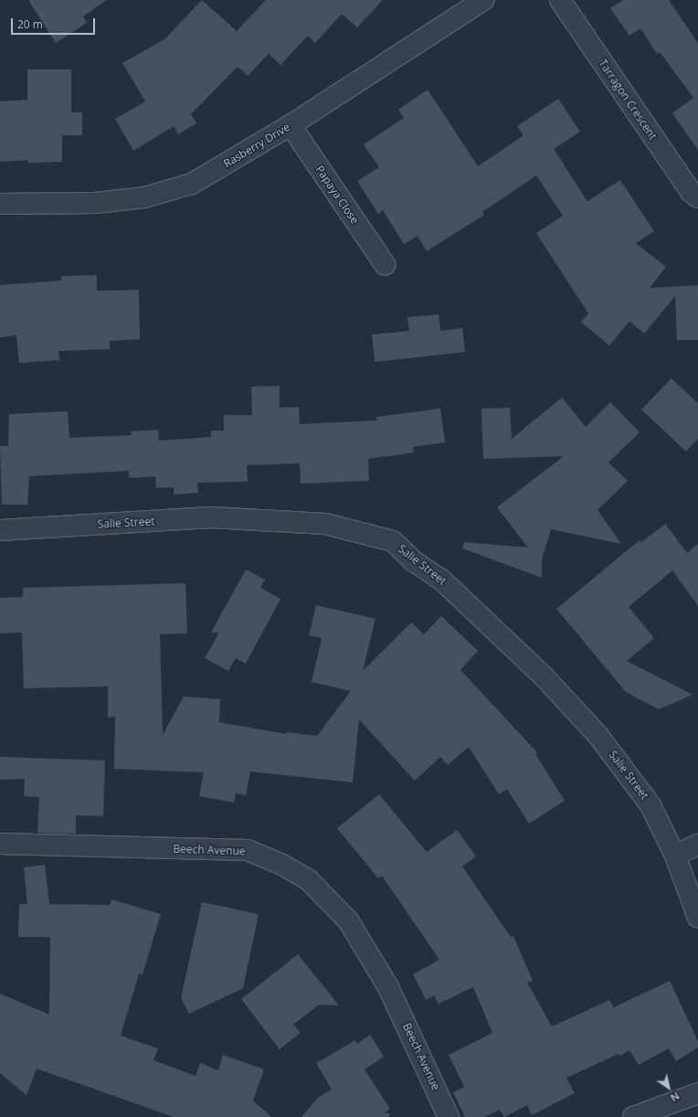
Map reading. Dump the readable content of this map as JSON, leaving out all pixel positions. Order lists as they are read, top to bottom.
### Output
{
  "streets": {
    "street": [
      "Tarragon Crescent",
      "Rasberry Drive",
      "Papaya Close",
      "Salie Street",
      "Beech Avenue"
    ]
  },
  "crossings": [
    ["Rasberry Drive", "Papaya Close"]
  ],
  "scale_bar": "20 m",
  "north": "bottom right"
}
